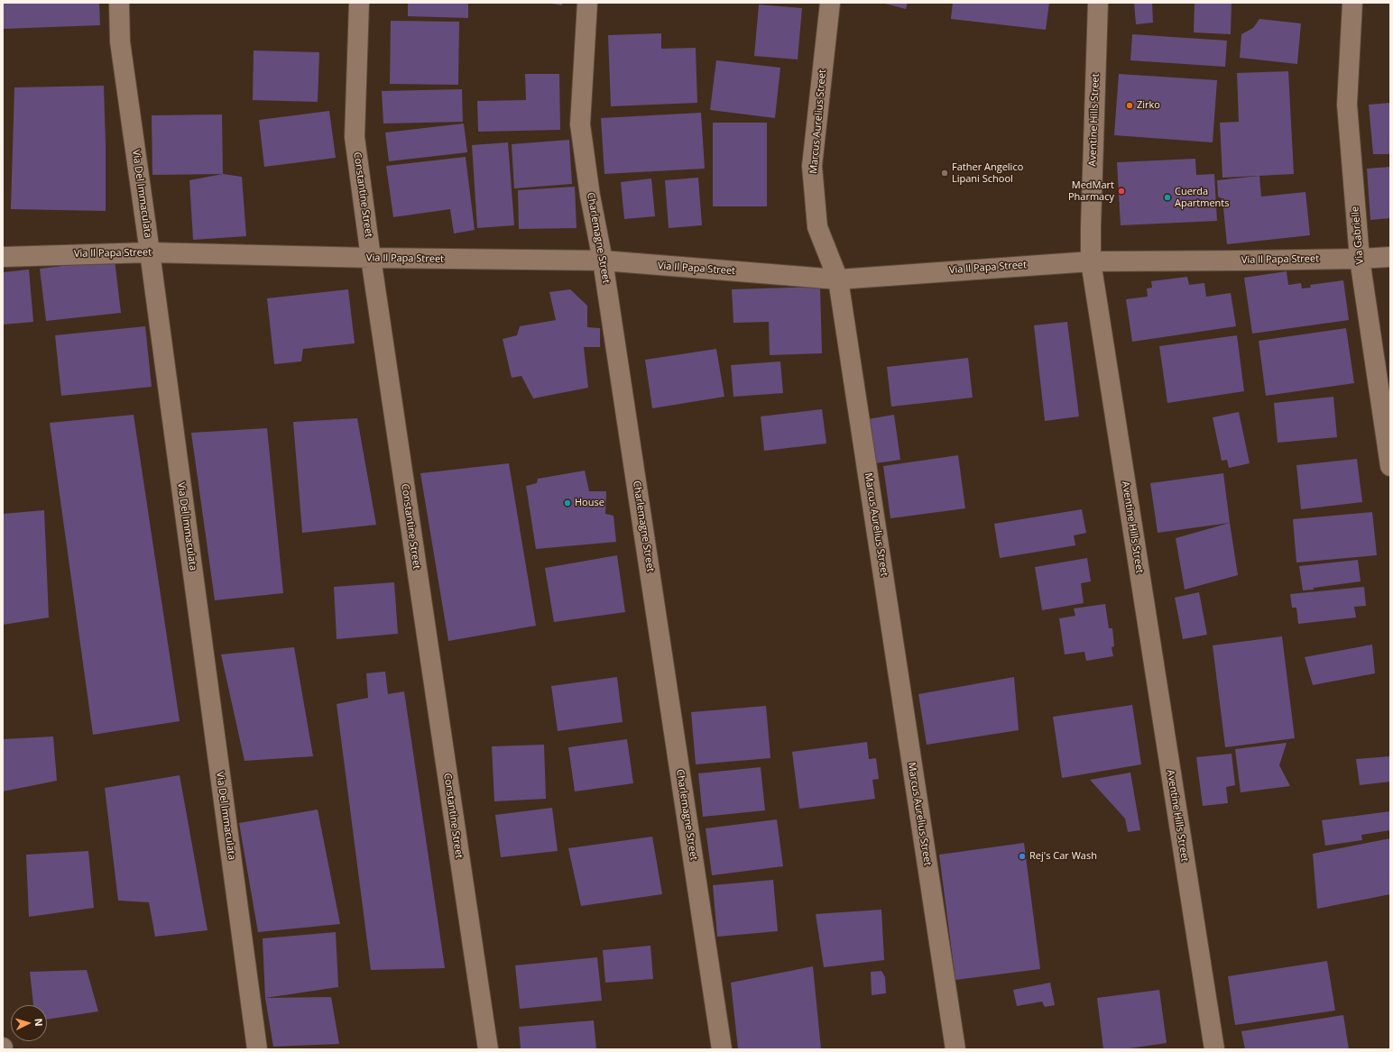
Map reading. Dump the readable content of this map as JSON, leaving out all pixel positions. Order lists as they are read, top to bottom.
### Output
{
  "streets": {
    "street": [
      "Aventine Hills Street",
      "Marcus Aurelius Street",
      "Via Del Immaculata",
      "Constantine Street",
      "Via Gabrielle",
      "Charlemagne Street",
      "Via Il Papa Street"
    ]
  },
  "crossings": [
    ["Aventine Hills Street", "Via Il Papa Street"],
    ["Marcus Aurelius Street", "Via Il Papa Street"],
    ["Via Del Immaculata", "Via Il Papa Street"],
    ["Constantine Street", "Via Il Papa Street"],
    ["Via Gabrielle", "Via Il Papa Street"],
    ["Charlemagne Street", "Via Il Papa Street"]
  ],
  "places": [
    "Zirko",
    "Father Angelico Lipani School",
    "MedMart Pharmacy",
    "Cuerda Apartments",
    "House",
    "Rej's Car Wash"
  ],
  "north": "right"
}
